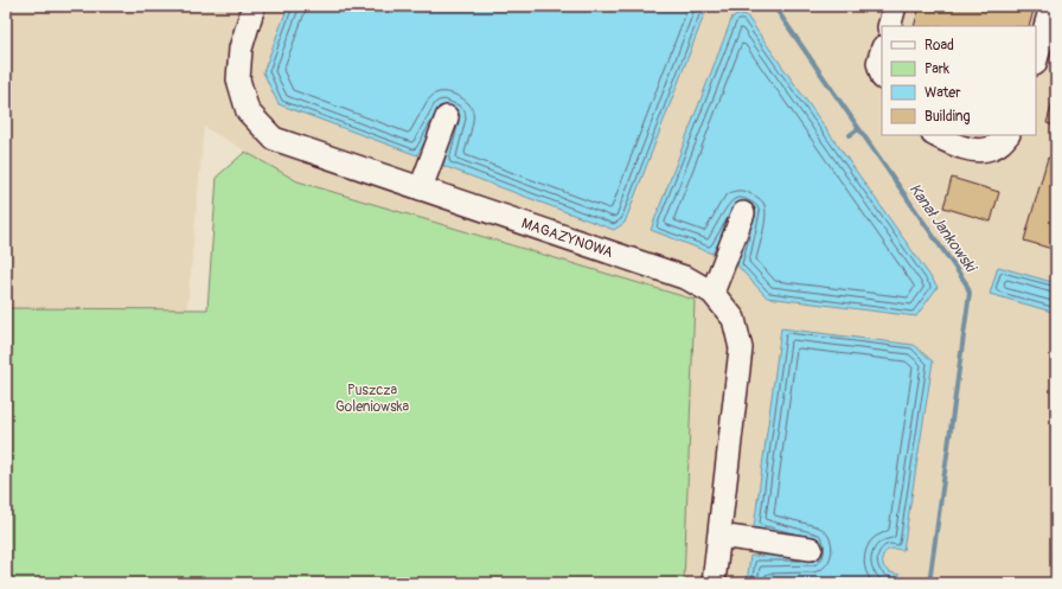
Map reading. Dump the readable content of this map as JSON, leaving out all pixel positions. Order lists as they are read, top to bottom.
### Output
{
  "streets": {
    "street": ["MAGAZYNOWA"]
  },
  "water": ["Kanał Jankowski"],
  "parks": ["Puszcza Goleniowska"],
  "legend": [
    "Road",
    "Park",
    "Water",
    "Building"
  ]
}
